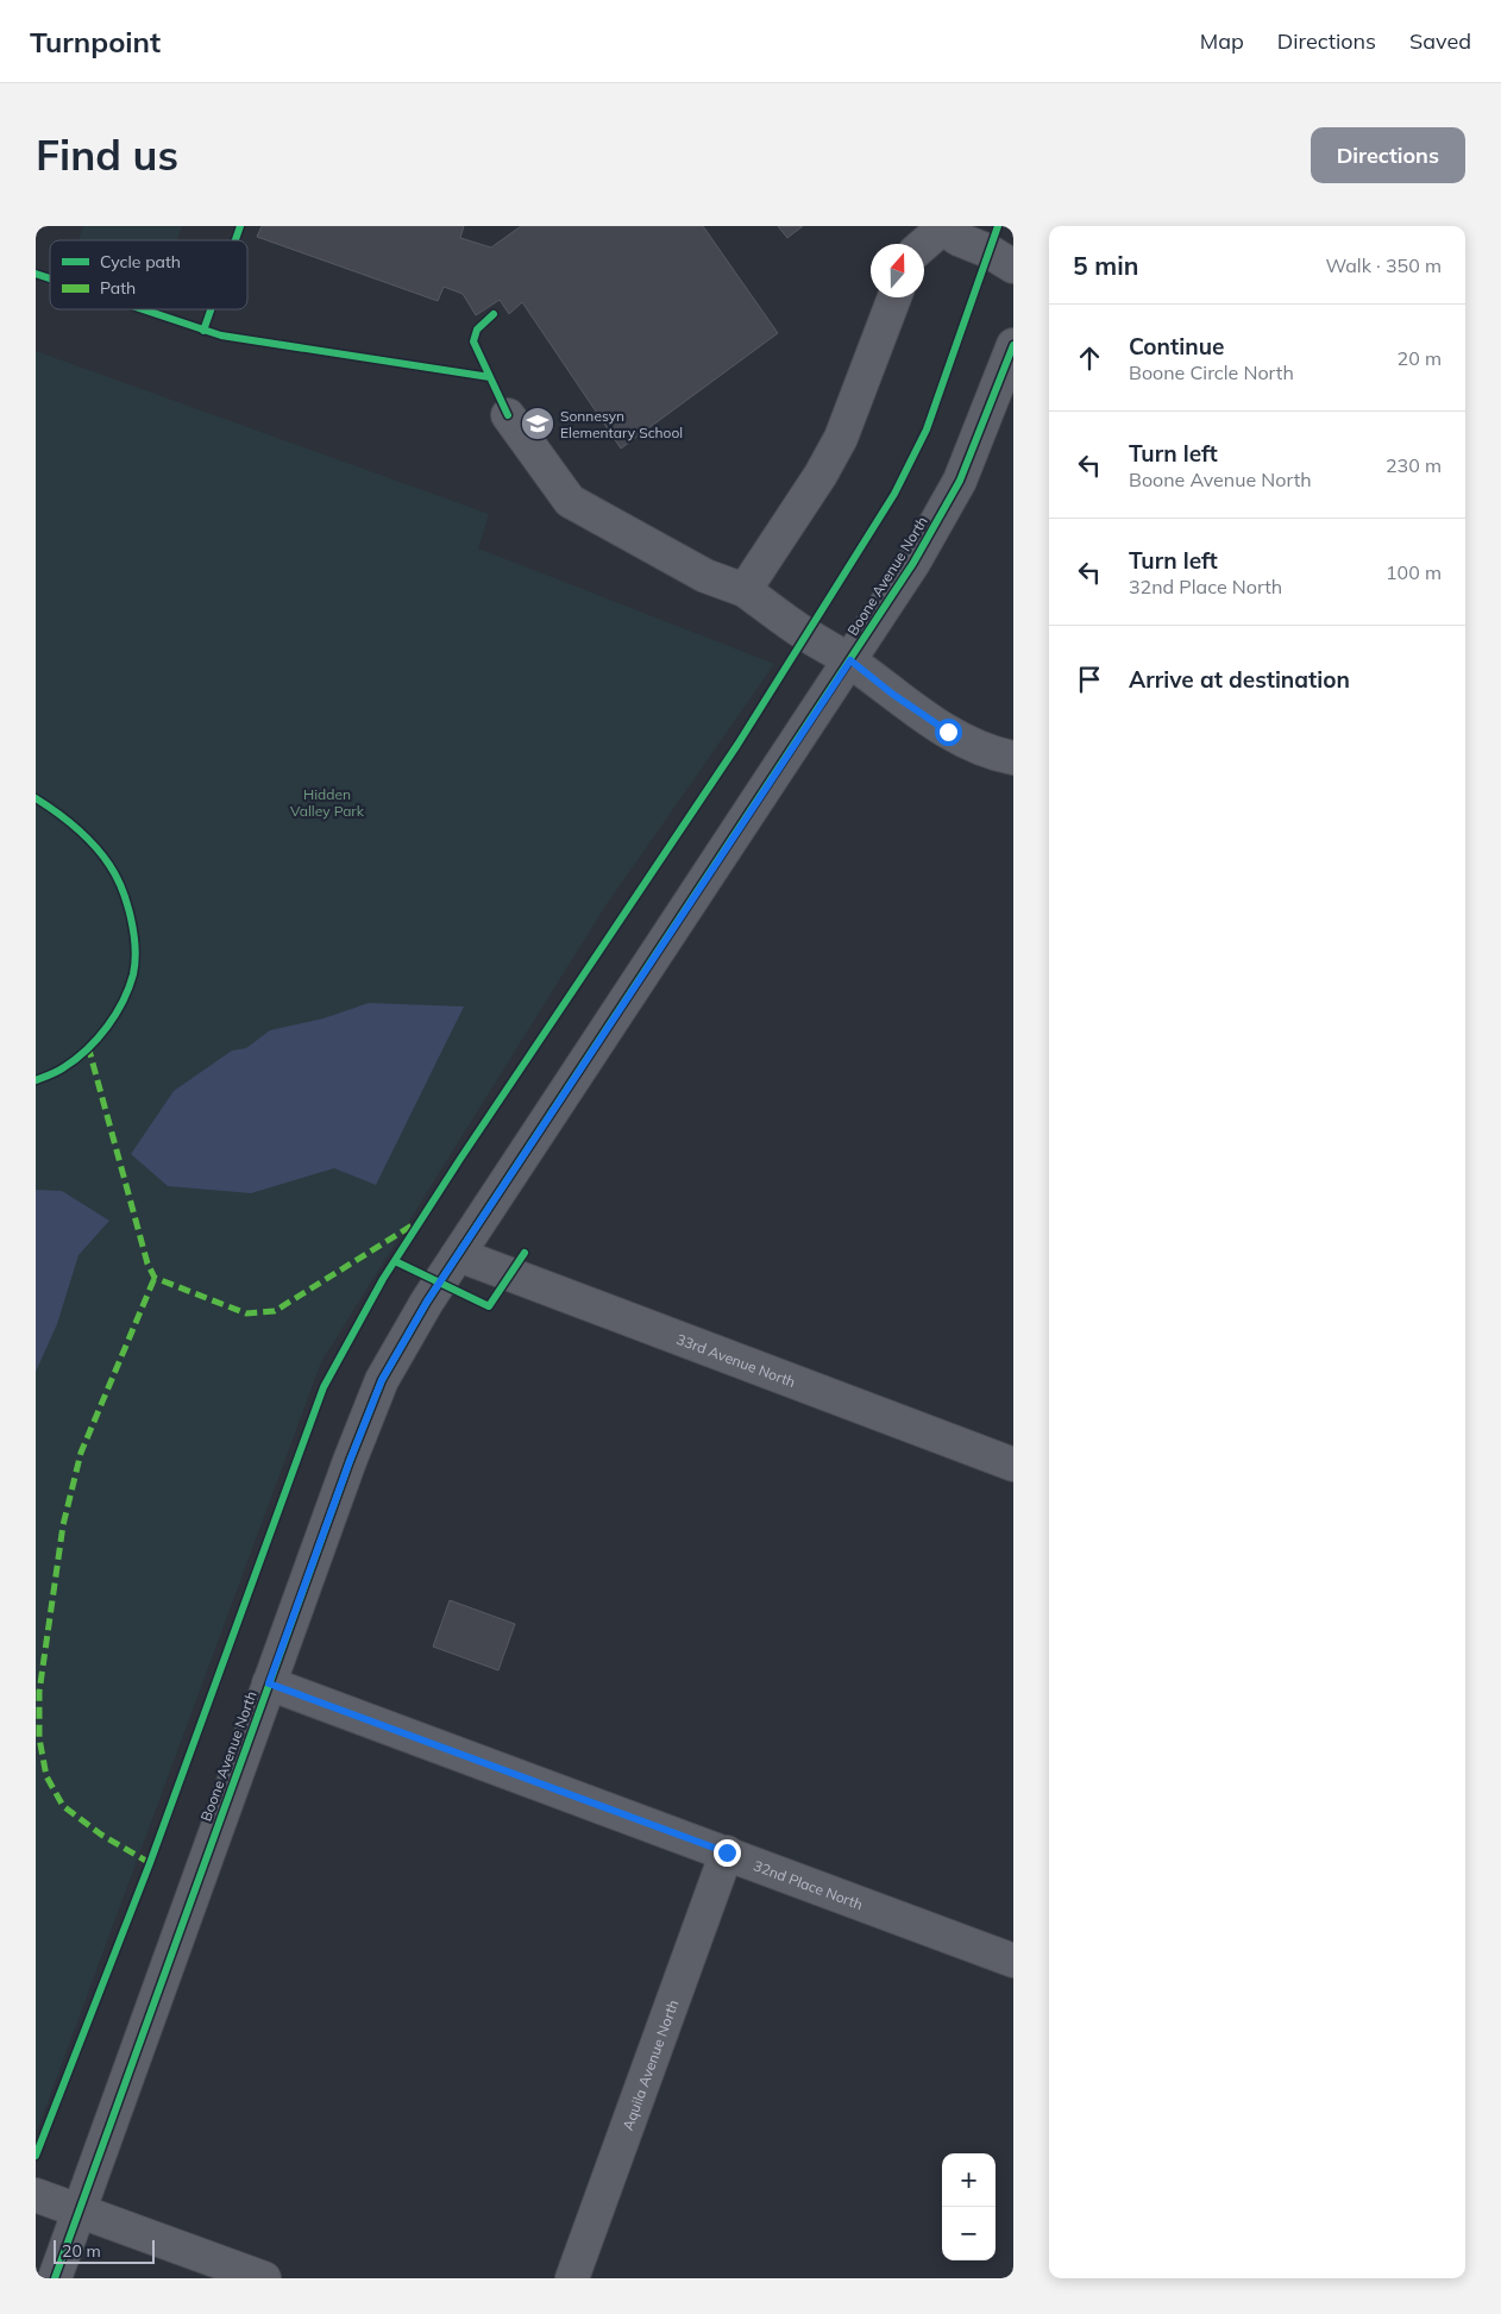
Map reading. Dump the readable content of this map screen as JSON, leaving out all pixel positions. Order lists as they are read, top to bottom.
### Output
{
  "streets": {
    "street": [
      "Boone Avenue North",
      "33rd Avenue North",
      "32nd Place North",
      "Aquila Avenue North"
    ]
  },
  "crossings": [
    ["Boone Avenue North", "33rd Avenue North"],
    ["Boone Avenue North", "32nd Place North"],
    ["32nd Place North", "Aquila Avenue North"]
  ],
  "parks": ["Hidden Valley Park"],
  "places": {
    "school or university": ["Sonnesyn Elementary School"]
  },
  "legend": ["Cycle path", "Path"],
  "scale_bar": "20 m",
  "north": "top",
  "page": {
    "header": "Turnpoint",
    "nav": ["Map", "Directions", "Saved"],
    "buttons": "Directions",
    "title": "Find us",
    "heading": ["5 min", "Walk · 350 m"],
    "list": [
      ["Continue", "Boone Circle North", "20 m"],
      ["Turn left", "Boone Avenue North", "230 m"],
      ["Turn left", "32nd Place North", "100 m"],
      "Arrive at destination"
    ],
    "map_buttons": ["+", "−"],
    "scale": "20 m"
  }
}
